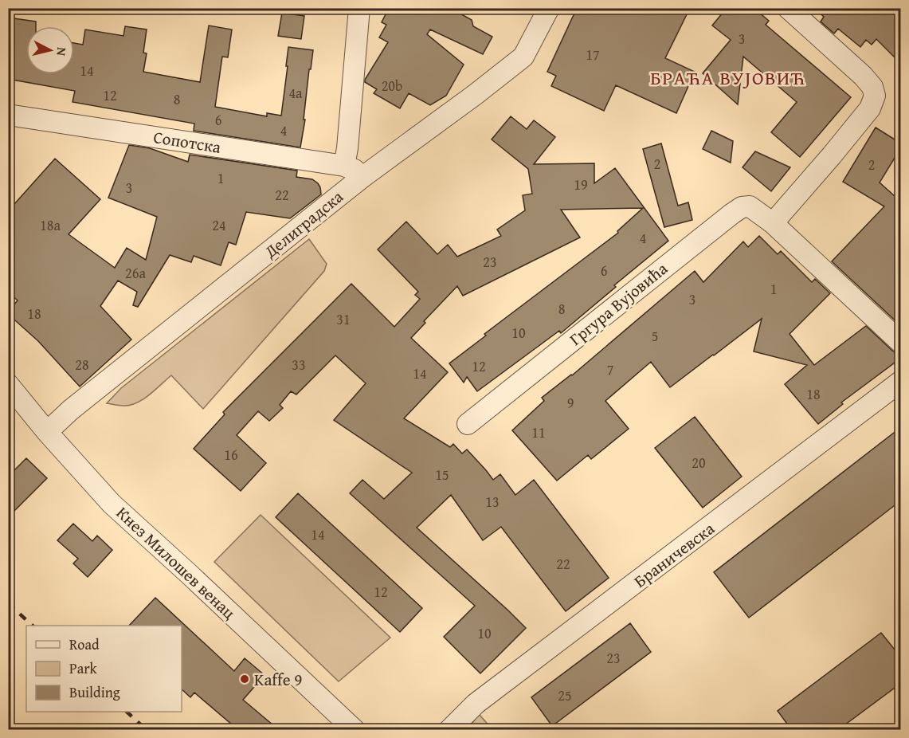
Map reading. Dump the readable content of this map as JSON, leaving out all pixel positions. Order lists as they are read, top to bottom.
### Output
{
  "streets": {
    "street": [
      "Сопотска",
      "Делиградска",
      "Гргура Вујовића",
      "Браничевска",
      "Кнез Милошев венац"
    ]
  },
  "crossings": [
    ["Сопотска", "Делиградска"],
    ["Делиградска", "Кнез Милошев венац"]
  ],
  "districts": ["БРАЋА ВУЈОВИЋ"],
  "places": ["Kaffe 9"],
  "house_numbers": [
    "3",
    "17",
    "14",
    "20b",
    "4a",
    "12",
    "8",
    "6",
    "4",
    "2",
    "2",
    "1",
    "19",
    "3",
    "22",
    "18a",
    "24",
    "4",
    "23",
    "6",
    "26a",
    "1",
    "3",
    "8",
    "18",
    "31",
    "10",
    "5",
    "28",
    "33",
    "12",
    "7",
    "14",
    "18",
    "9",
    "11",
    "16",
    "20",
    "15",
    "13",
    "14",
    "22",
    "12",
    "10",
    "23",
    "25"
  ],
  "legend": ["Road", "Park", "Building"],
  "north": "right"
}
